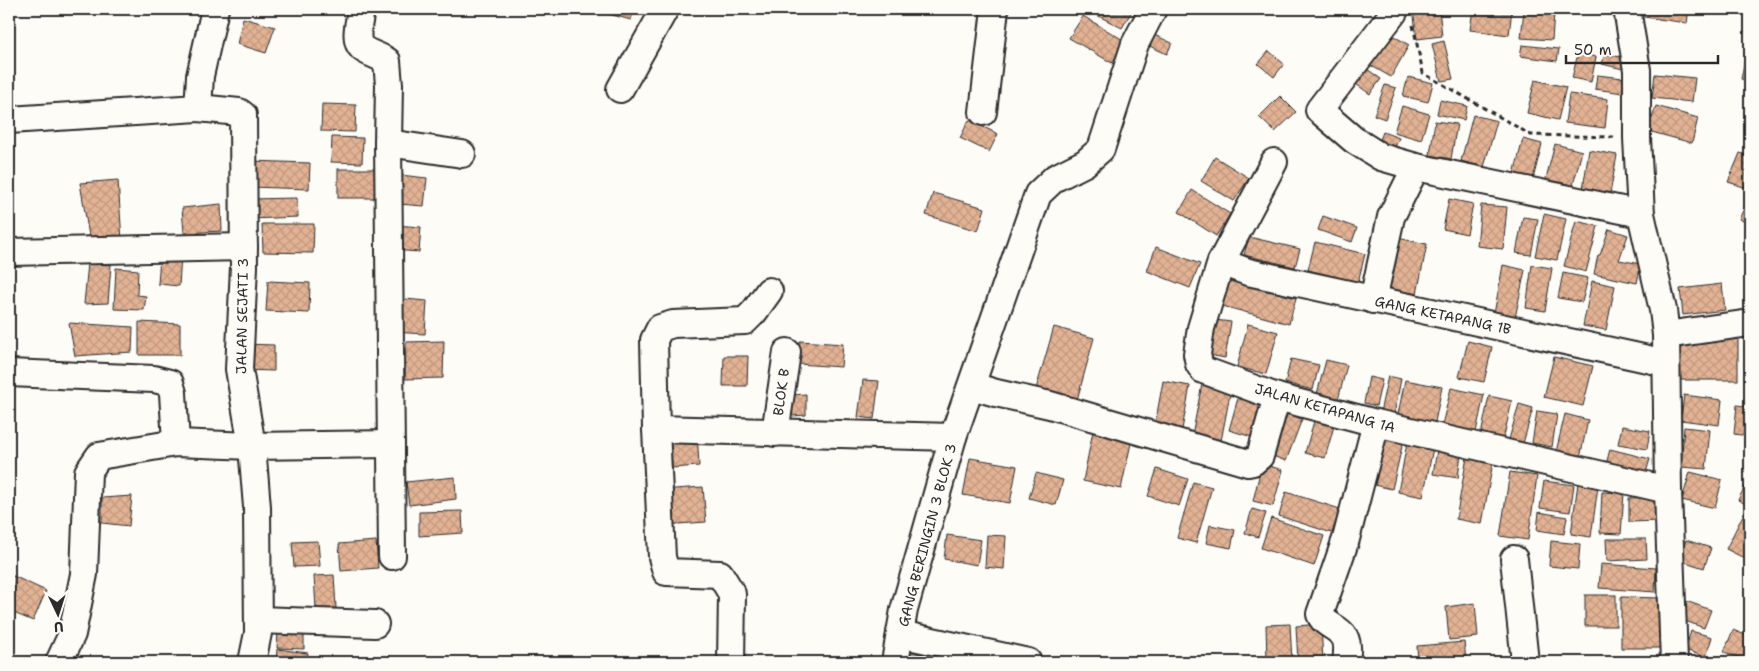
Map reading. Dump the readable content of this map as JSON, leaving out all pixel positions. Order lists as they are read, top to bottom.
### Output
{
  "streets": {
    "street": [
      "GANG KETAPANG 1B",
      "JALAN SEJATI 3",
      "BLOK B",
      "JALAN KETAPANG 1A",
      "GANG BERINGIN 3 BLOK 3"
    ]
  },
  "crossings": [
    ["GANG KETAPANG 1B", "JALAN KETAPANG 1A"]
  ],
  "scale_bar": "50 m",
  "north": "bottom"
}
